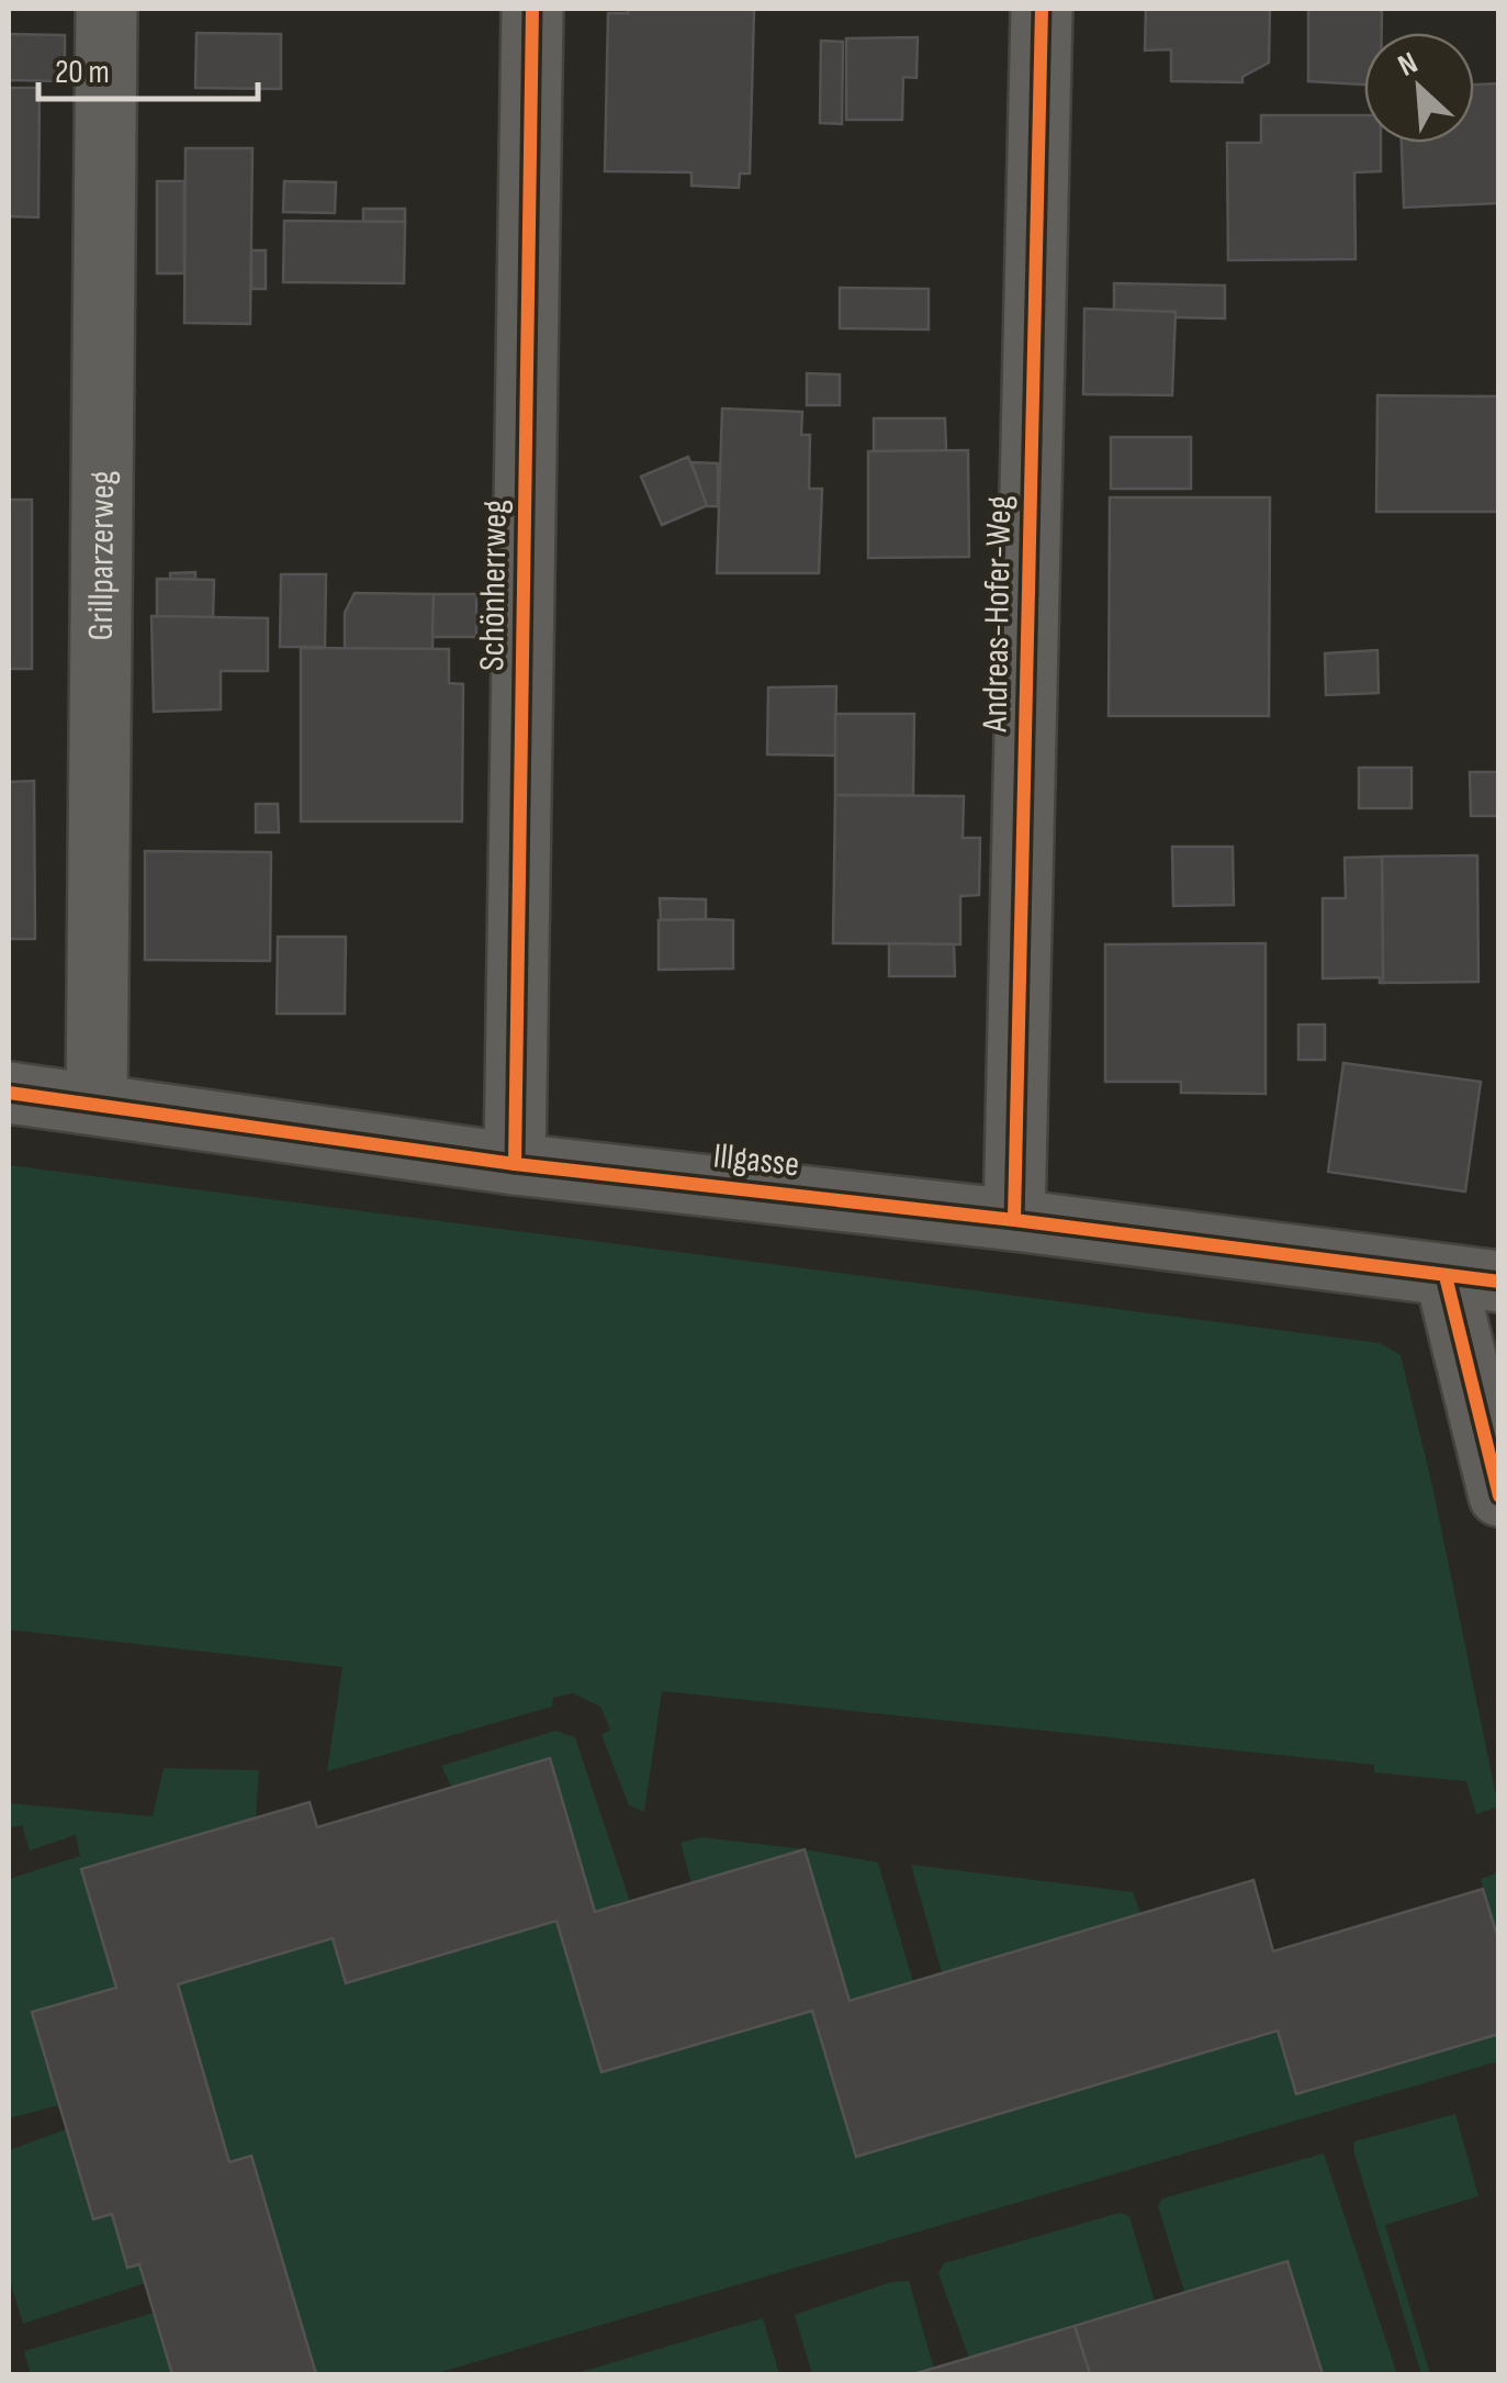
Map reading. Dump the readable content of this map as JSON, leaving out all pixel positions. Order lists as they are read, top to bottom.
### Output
{
  "streets": {
    "street": [
      "Grillparzerweg",
      "Schönherrweg",
      "Andreas-Hofer-Weg",
      "Illgasse"
    ]
  },
  "crossings": [
    ["Grillparzerweg", "Illgasse"],
    ["Schönherrweg", "Illgasse"],
    ["Andreas-Hofer-Weg", "Illgasse"]
  ],
  "scale_bar": "20 m",
  "north": "top left"
}
